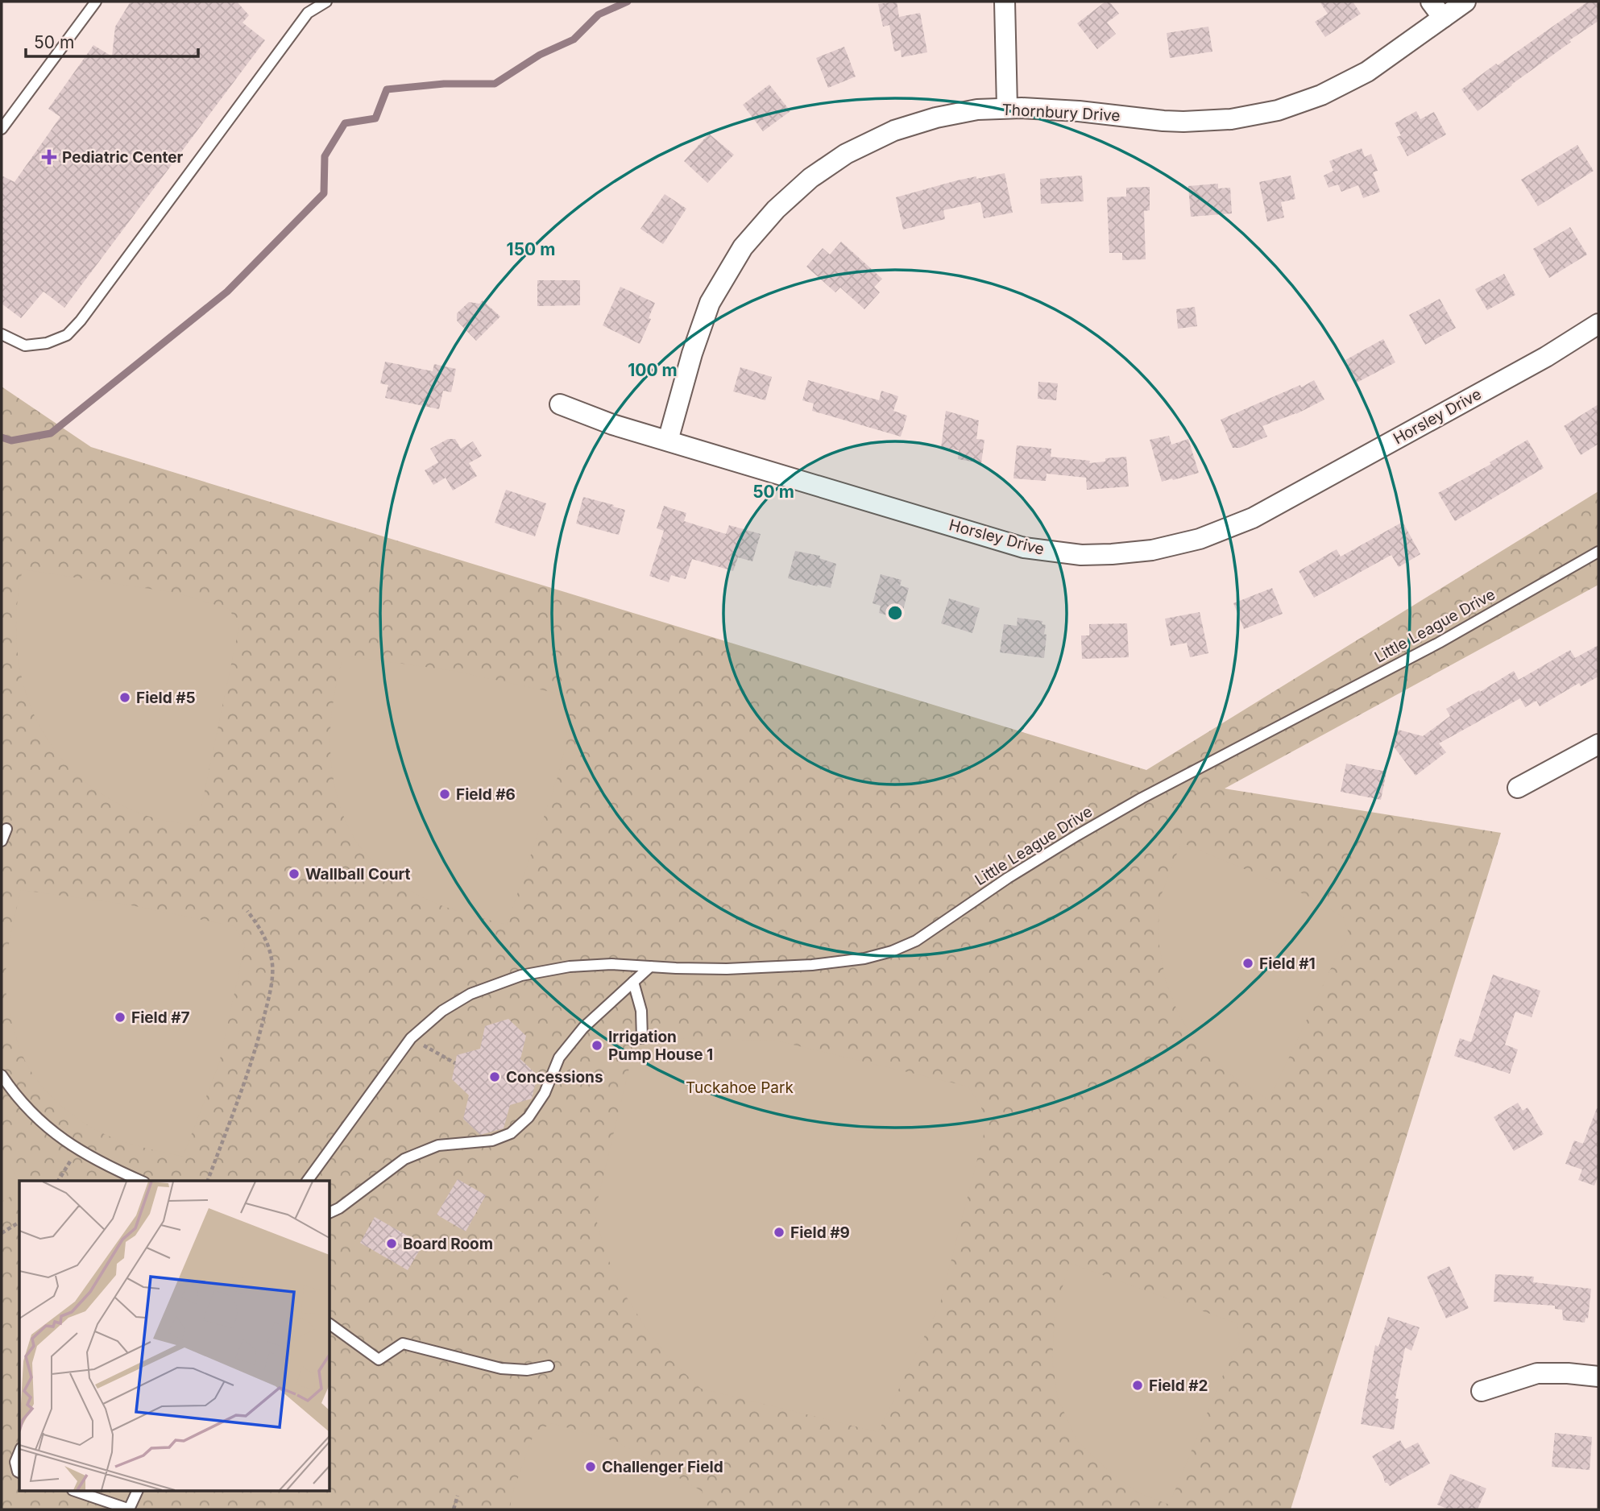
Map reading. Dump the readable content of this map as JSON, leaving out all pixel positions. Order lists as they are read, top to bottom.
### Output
{
  "streets": {
    "street": ["Thornbury Drive", "Horsley Drive"],
    "lane": ["Little League Drive"]
  },
  "crossings": [
    ["Thornbury Drive", "Horsley Drive"]
  ],
  "parks": ["Tuckahoe Park"],
  "places": {
    "health": ["Pediatric Center"],
    "other": [
      "Field #5",
      "Field #6",
      "Wallball Court",
      "Field #1",
      "Field #7",
      "Irrigation Pump House 1",
      "Concessions",
      "Field #9",
      "Board Room",
      "Field #2",
      "Challenger Field"
    ]
  },
  "scale_bar": "50 m",
  "rings": ["150 m", "100 m", "50 m"]
}
